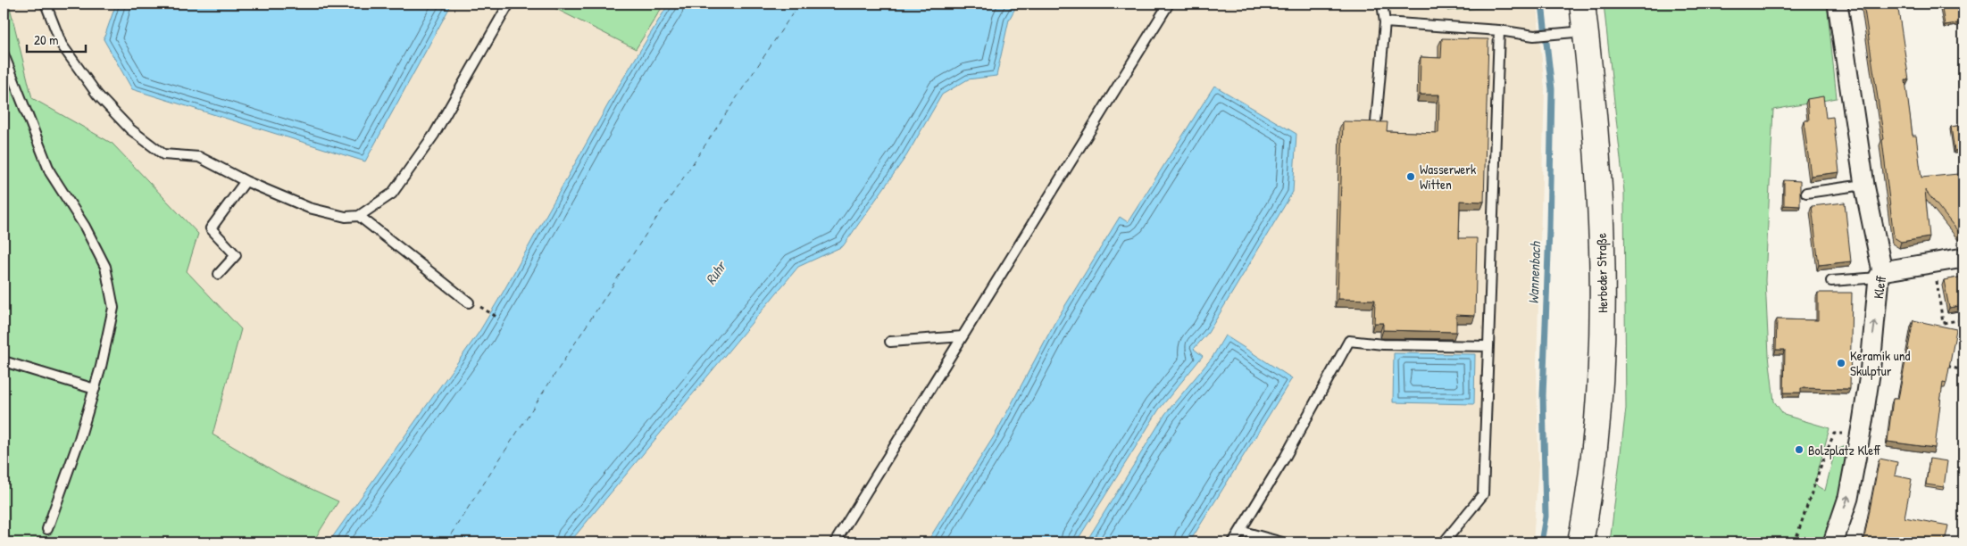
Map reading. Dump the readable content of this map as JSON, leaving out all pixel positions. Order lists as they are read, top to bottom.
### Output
{
  "streets": {
    "main road": ["Herbeder Straße"],
    "street": ["Kleff"]
  },
  "one_way": ["Kleff"],
  "water": ["Ruhr", "Wannenbach"],
  "places": ["Wasserwerk Witten", "Keramik und Skulptur", "Bolzplatz Kleff"],
  "scale_bar": "20 m"
}
